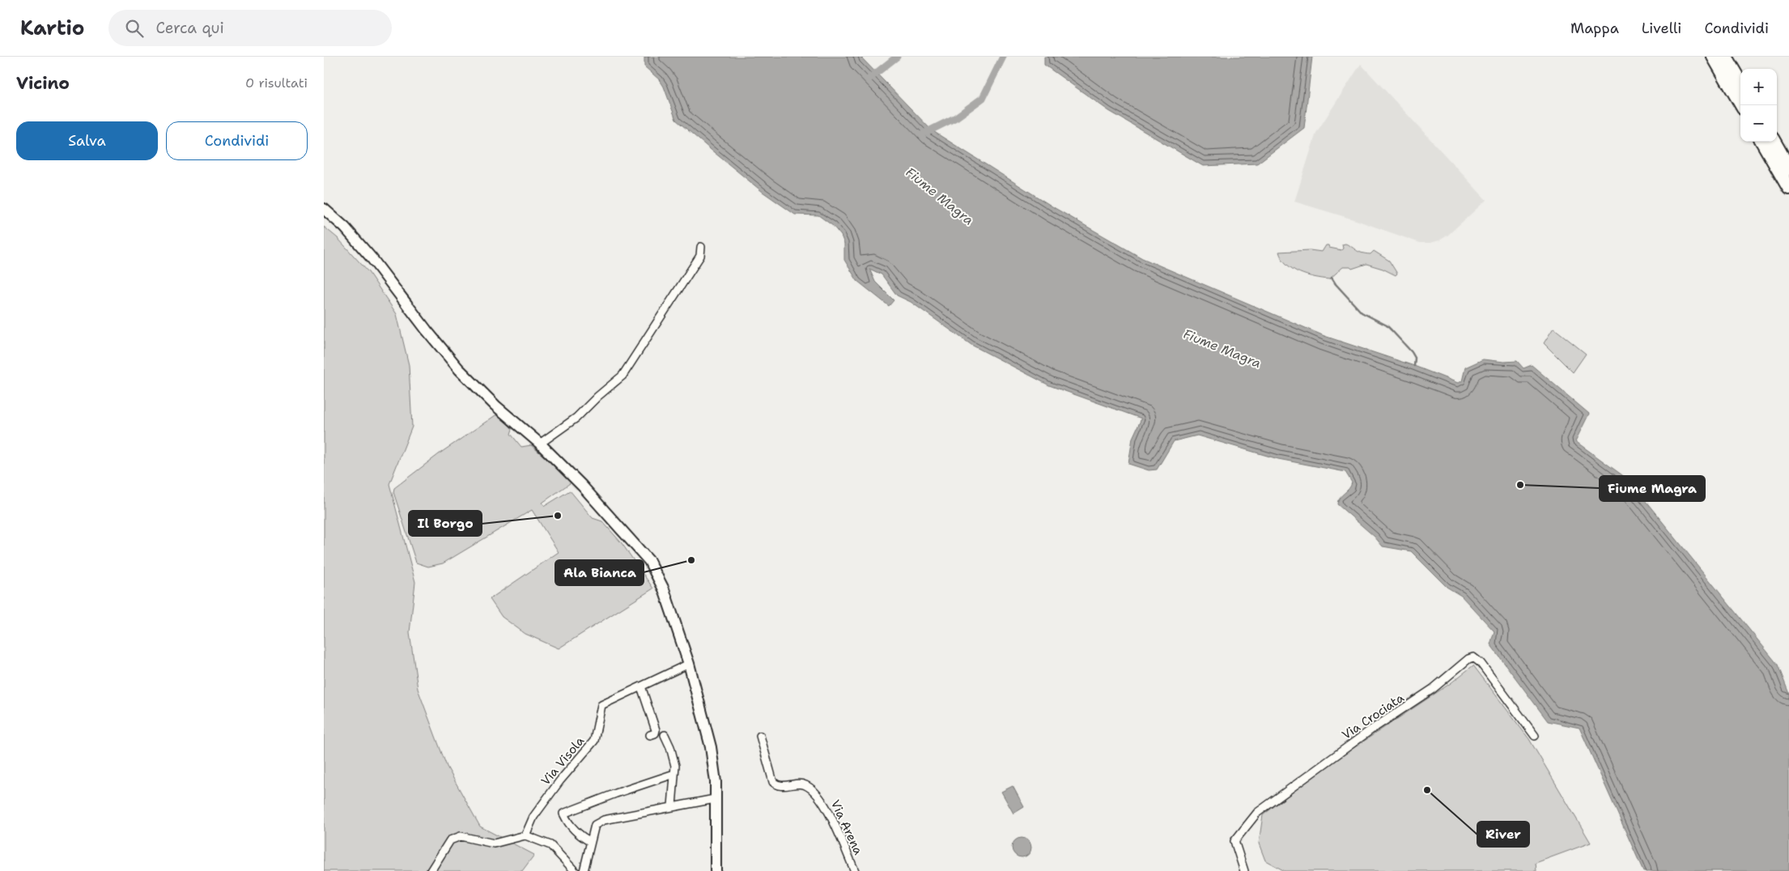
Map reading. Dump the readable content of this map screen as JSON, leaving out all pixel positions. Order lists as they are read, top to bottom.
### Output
{
  "streets": {
    "street": ["Via Crociata", "Via Visola", "Via Arena"]
  },
  "water": ["Fiume Magra"],
  "places": [
    "Fiume Magra",
    "Il Borgo",
    "Ala Bianca",
    "River"
  ],
  "page": {
    "header": "Kartio",
    "search": "Cerca qui",
    "nav": ["Mappa", "Livelli", "Condividi"],
    "heading": ["Vicino", "0 risultati"],
    "map_buttons": ["+", "−"],
    "buttons": ["Salva", "Condividi"]
  }
}
